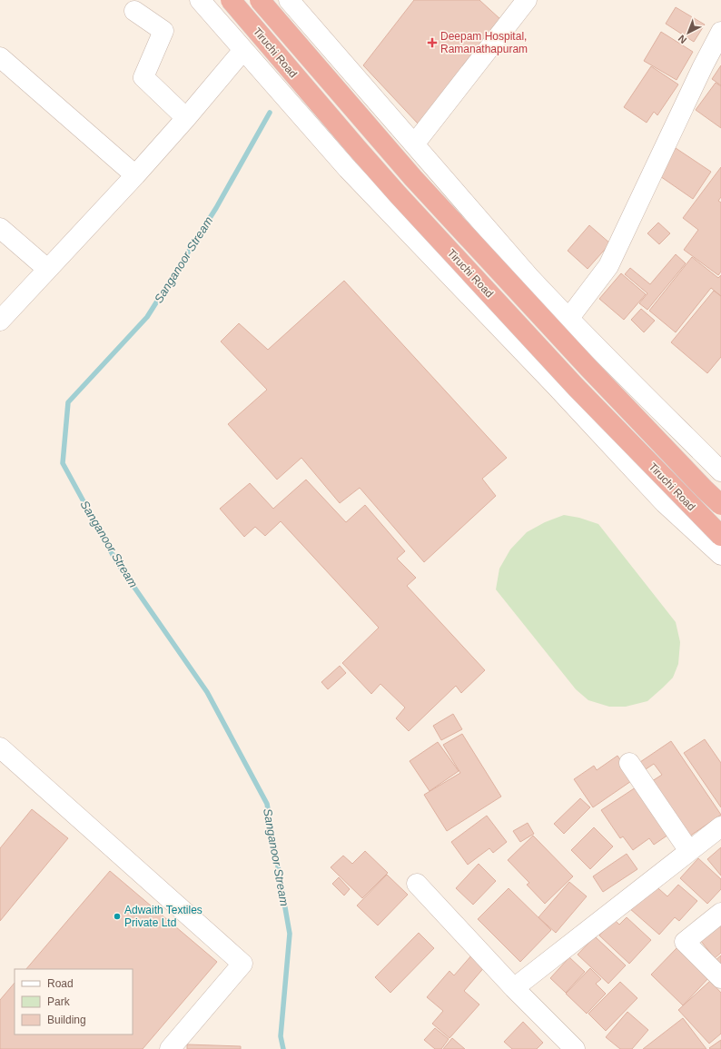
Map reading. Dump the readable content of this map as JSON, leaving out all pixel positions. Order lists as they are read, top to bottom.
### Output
{
  "streets": {
    "highway": ["Tiruchi Road"]
  },
  "water": ["Sanganoor Stream"],
  "places": {
    "health": ["Deepam Hospital, Ramanathapuram"],
    "other": ["Adwaith Textiles Private Ltd"]
  },
  "legend": ["Road", "Park", "Building"],
  "north": "bottom left"
}
